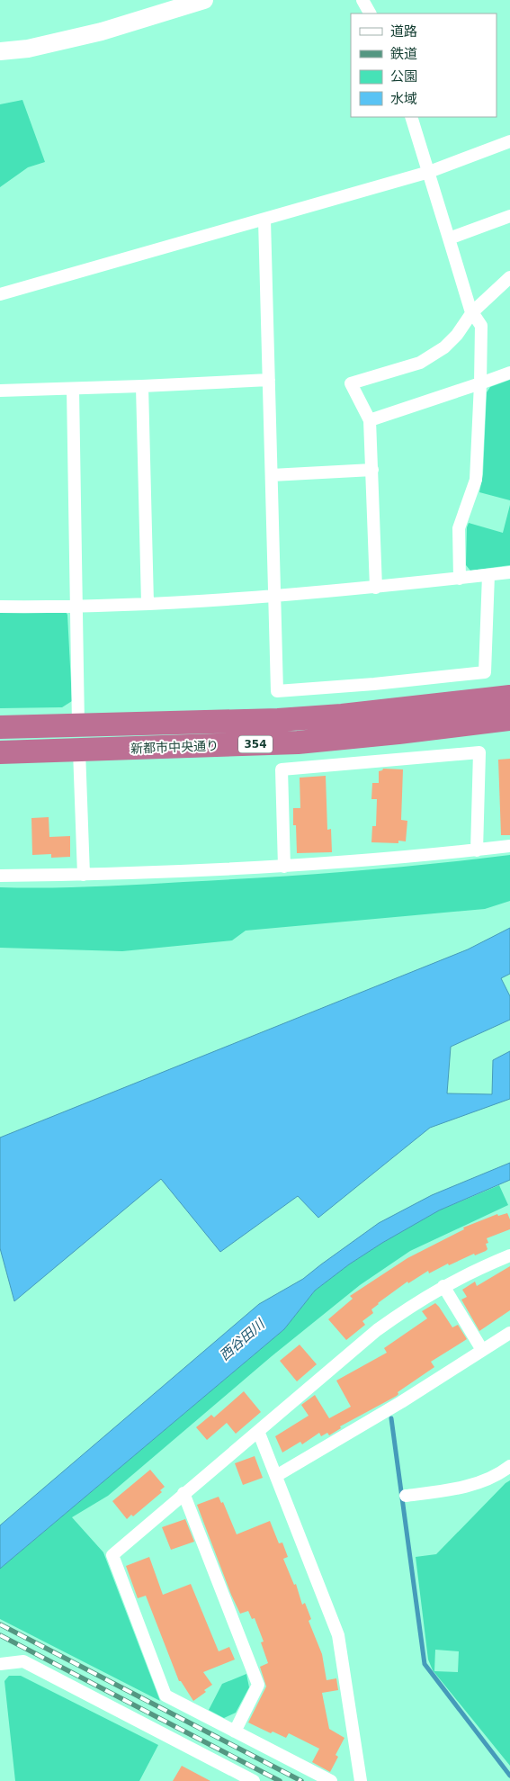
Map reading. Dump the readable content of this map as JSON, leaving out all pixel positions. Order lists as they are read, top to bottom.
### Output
{
  "streets": {
    "highway": ["354", "新都市中央通り"]
  },
  "water": ["西谷田川"],
  "legend": [
    "道路",
    "鉄道",
    "公園",
    "水域"
  ]
}
